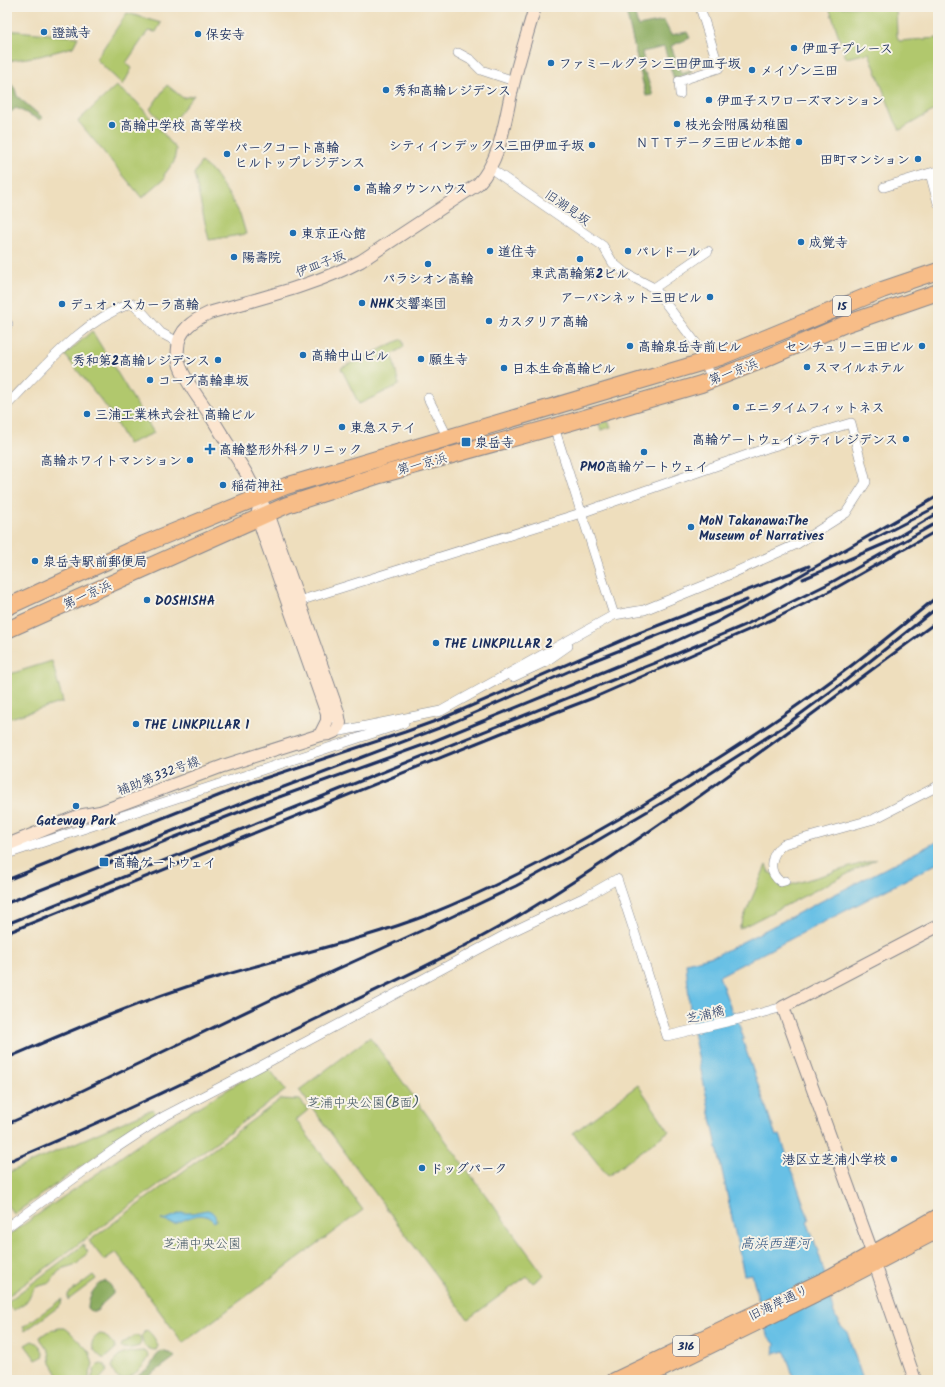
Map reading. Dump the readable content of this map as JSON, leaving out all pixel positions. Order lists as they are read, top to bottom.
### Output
{
  "streets": {
    "highway": ["15", "第一京浜"],
    "main road": ["旧海岸通り", "316"],
    "street": [
      "旧潮見坂",
      "伊皿子坂",
      "補助第332号線",
      "芝浦橋"
    ]
  },
  "crossings": [
    ["旧潮見坂", "伊皿子坂"],
    ["第一京浜", "補助第332号線"]
  ],
  "water": ["高浜西運河"],
  "parks": ["芝浦中央公園(B面)", "芝浦中央公園"],
  "places": {
    "other": [
      "證誠寺",
      "保安寺",
      "伊皿子プレース",
      "ファミールグラン三田伊皿子坂",
      "メイゾン三田",
      "秀和高輪レジデンス",
      "伊皿子スワローズマンション",
      "枝光会附属幼稚園",
      "高輪中学校 高等学校",
      "ＮＴＴデータ三田ビル本館",
      "シティインデックス三田伊皿子坂",
      "パークコート高輪 ヒルトップレジデンス",
      "田町マンション",
      "高輪タウンハウス",
      "東京正心館",
      "成覚寺",
      "道住寺",
      "パレドール",
      "陽壽院",
      "東武高輪第2ビル",
      "パラシオン高輪",
      "アーバンネット三田ビル",
      "NHK交響楽団",
      "デュオ・スカーラ高輪",
      "カスタリア高輪",
      "高輪泉岳寺前ビル",
      "センチュリー三田ビル",
      "高輪中山ビル",
      "願生寺",
      "秀和第2高輪レジデンス",
      "スマイルホテル",
      "日本生命高輪ビル",
      "コープ高輪車坂",
      "エニタイムフィットネス",
      "三浦工業株式会社 高輪ビル",
      "東急ステイ",
      "高輪ゲートウェイシティレジデンス",
      "PMO高輪ゲートウェイ",
      "高輪ホワイトマンション",
      "稲荷神社",
      "MoN Takanawa:The Museum of Narratives",
      "泉岳寺駅前郵便局",
      "DOSHISHA",
      "THE LINKPILLAR 2",
      "THE LINKPILLAR 1",
      "Gateway Park",
      "港区立芝浦小学校",
      "ドッグパーク"
    ],
    "transit": ["泉岳寺", "高輪ゲートウェイ"],
    "health": ["高輪整形外科クリニック"]
  }
}
